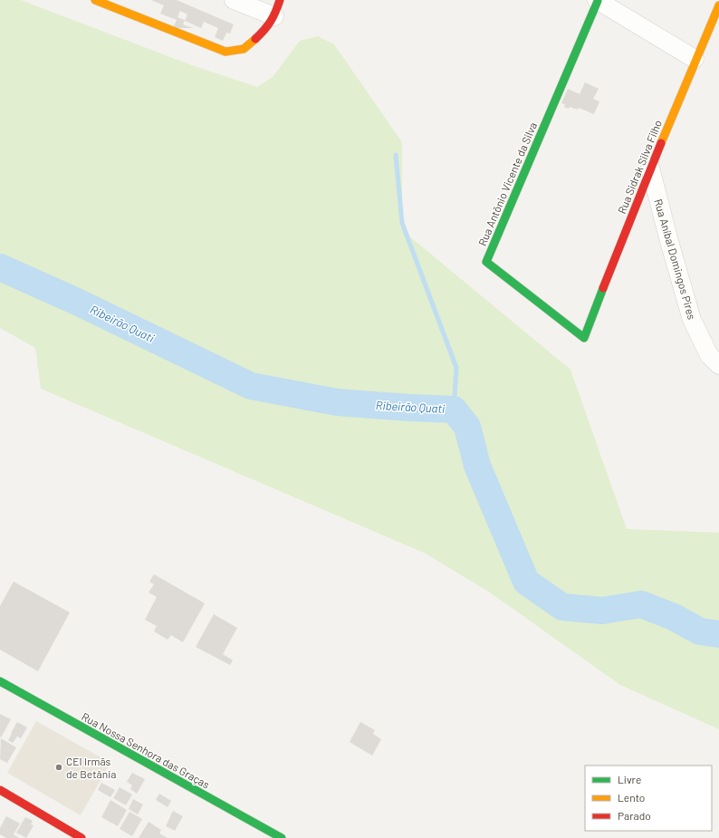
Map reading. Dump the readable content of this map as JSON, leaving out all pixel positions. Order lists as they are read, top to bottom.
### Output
{
  "streets": {
    "street": [
      "Rua Sidrak Silva Filho",
      "Rua Antônio Vicente da Silva",
      "Rua Aníbal Domingos Pires",
      "Rua Nossa Senhora das Graças"
    ]
  },
  "crossings": [
    ["Rua Sidrak Silva Filho", "Rua Antônio Vicente da Silva"],
    ["Rua Sidrak Silva Filho", "Rua Aníbal Domingos Pires"]
  ],
  "water": ["Ribeirão Quati"],
  "places": ["CEI Irmãs de Betânia"],
  "legend": ["Livre", "Lento", "Parado"]
}
